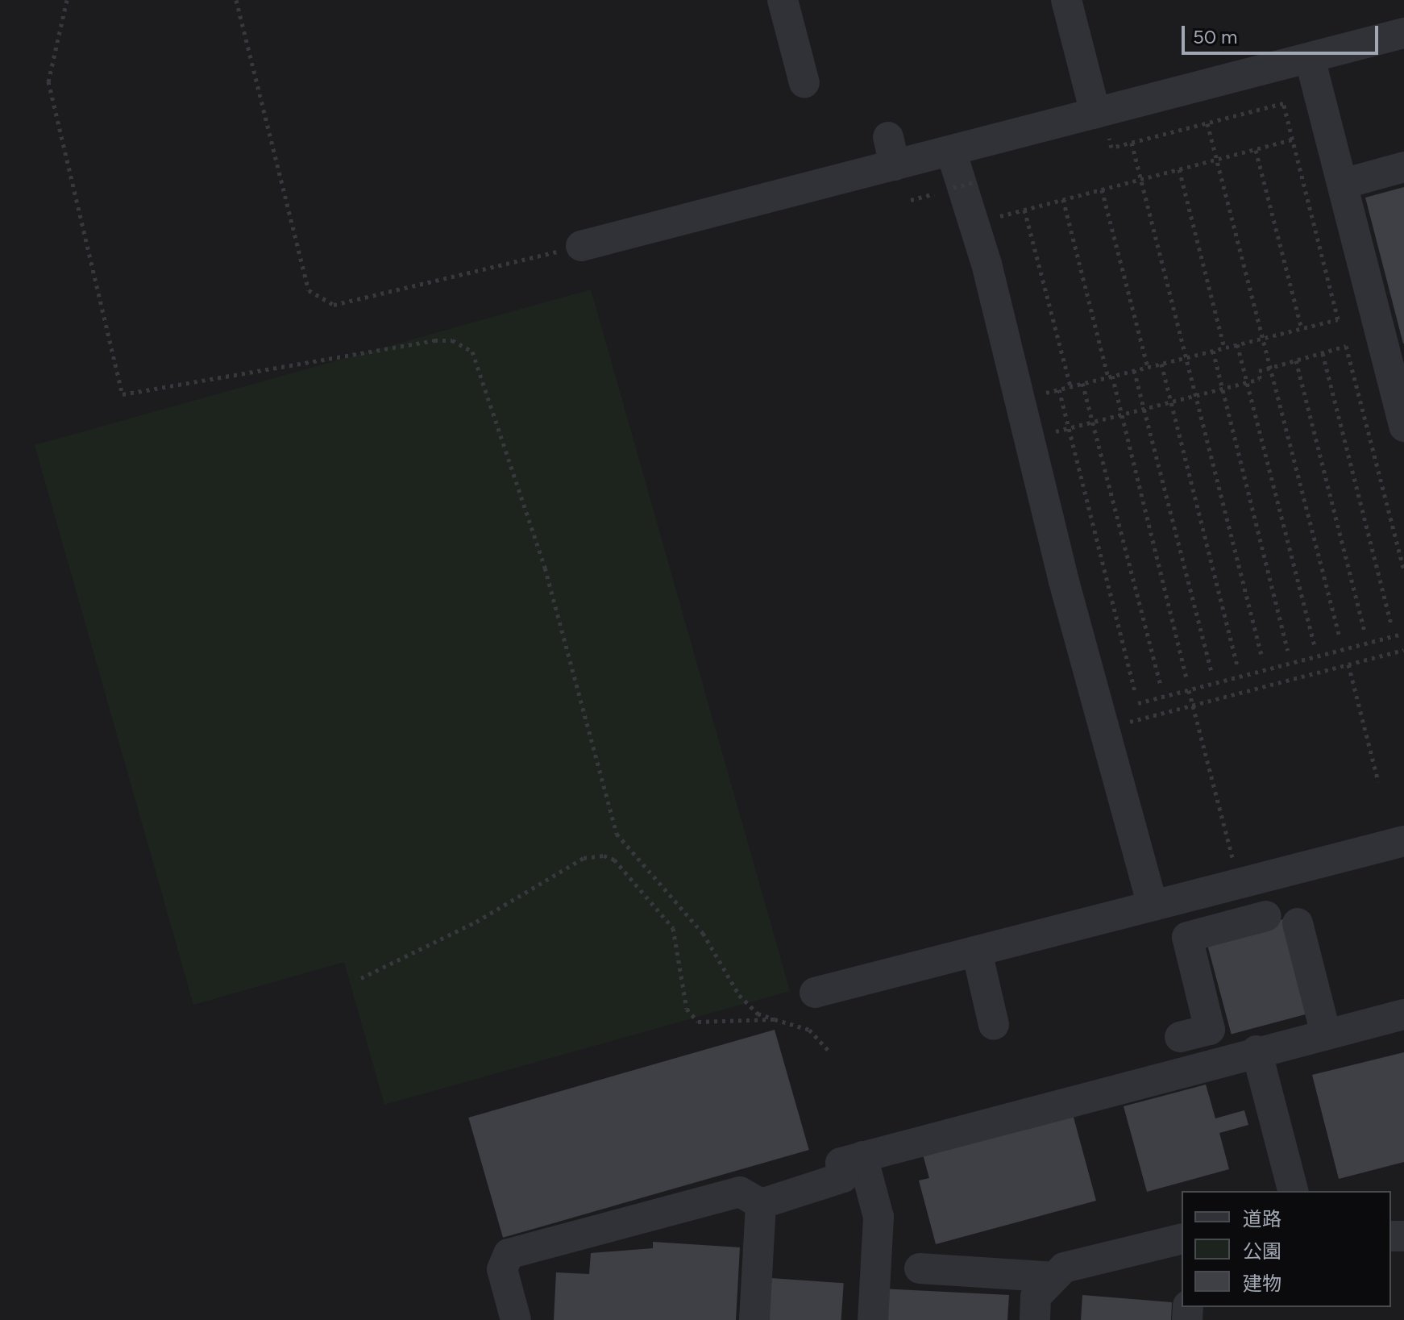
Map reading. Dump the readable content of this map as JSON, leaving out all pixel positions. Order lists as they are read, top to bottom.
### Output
{
  "legend": ["道路", "公園", "建物"],
  "scale_bar": "50 m"
}
